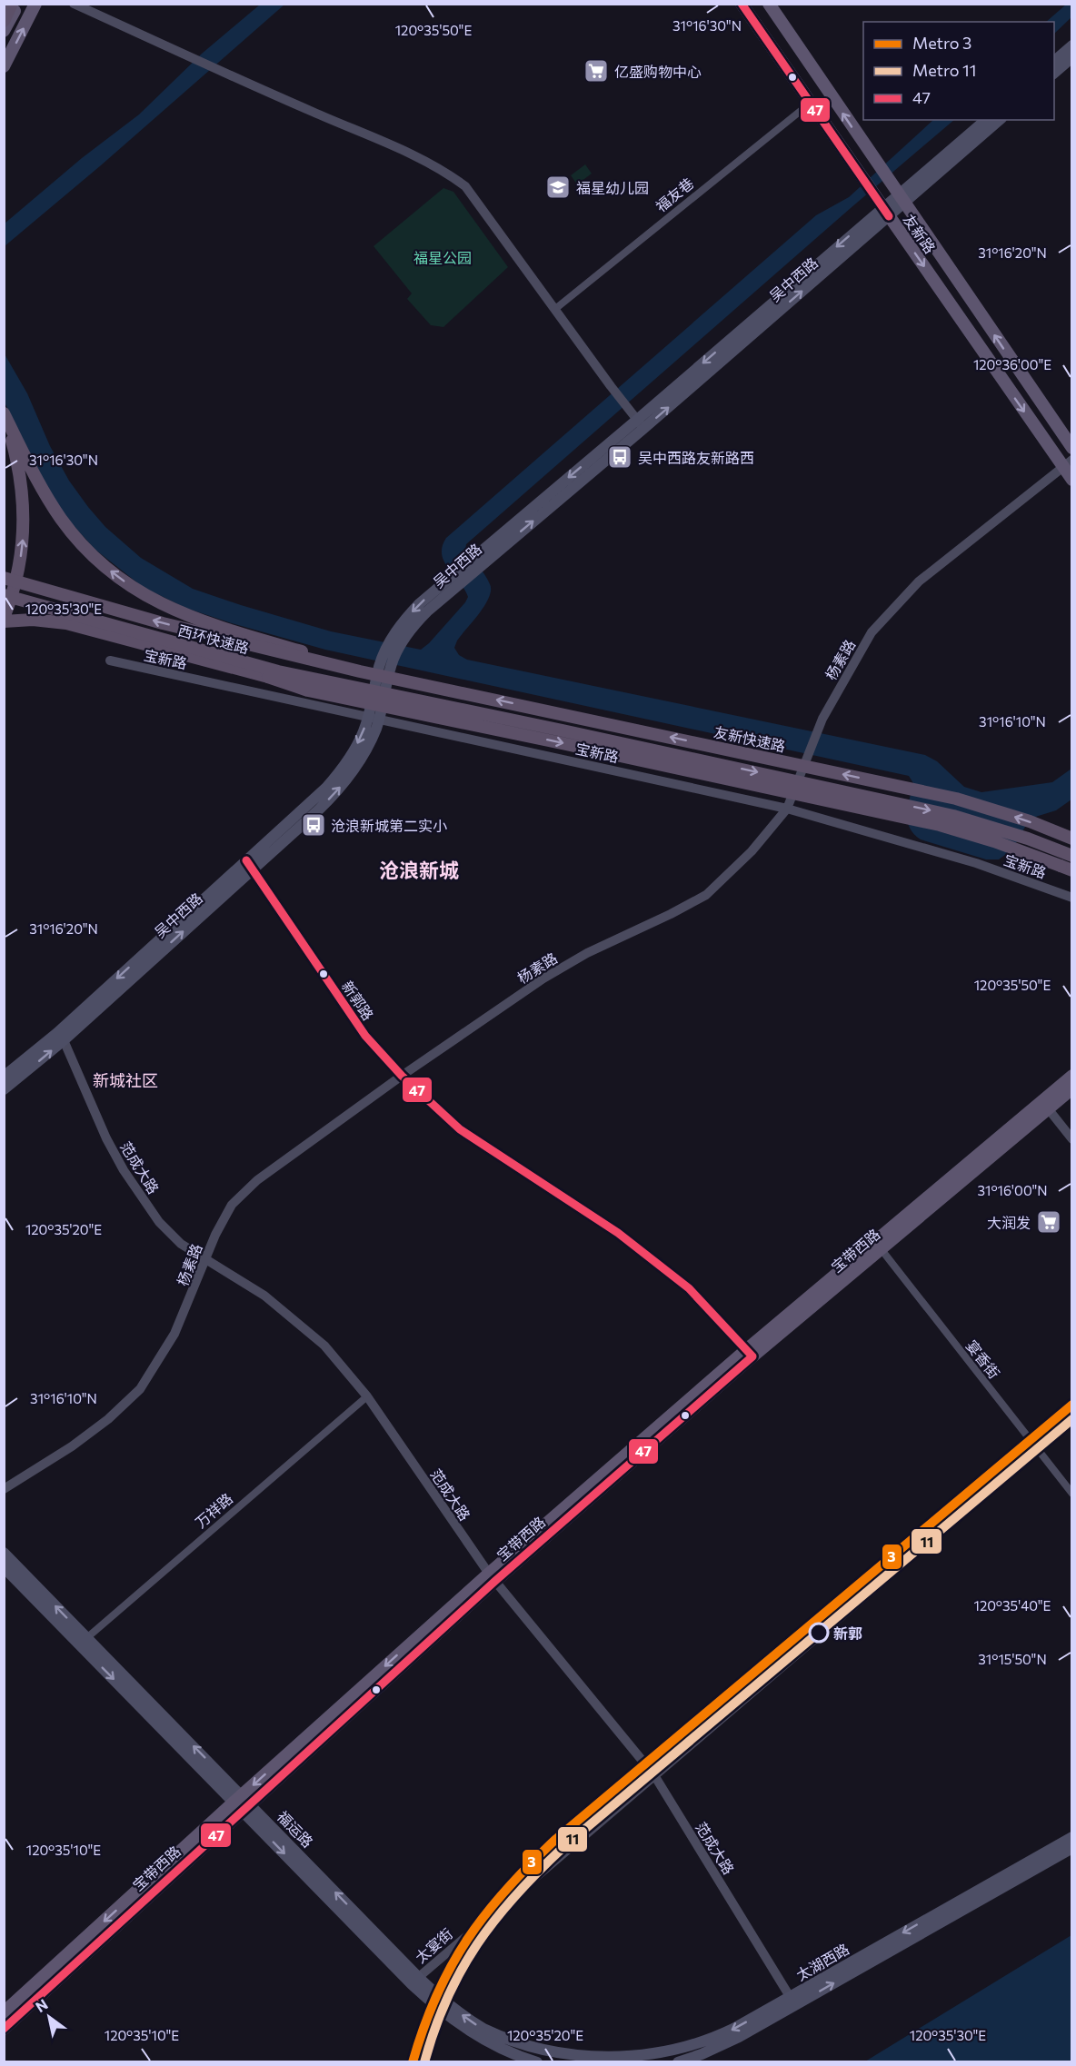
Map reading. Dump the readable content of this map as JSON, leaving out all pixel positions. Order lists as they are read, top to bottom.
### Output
{
  "streets": {
    "highway": ["西环快速路", "友新快速路"],
    "main road": [
      "友新路",
      "吴中西路",
      "宝带西路",
      "福运路",
      "太湖西路"
    ],
    "street": [
      "福友巷",
      "宝新路",
      "杨素路",
      "新郭路",
      "范成大路",
      "宴香街",
      "万祥路",
      "太宴街"
    ]
  },
  "crossings": [
    ["福友巷", "友新路"],
    ["友新路", "吴中西路"],
    ["友新路", "杨素路"],
    ["吴中西路", "宝新路"],
    ["吴中西路", "新郭路"],
    ["吴中西路", "范成大路"],
    ["西环快速路", "友新快速路"],
    ["宝新路", "杨素路"],
    ["杨素路", "新郭路"],
    ["杨素路", "范成大路"],
    ["新郭路", "宝带西路"],
    ["范成大路", "宝带西路"],
    ["范成大路", "万祥路"],
    ["范成大路", "太宴街"],
    ["范成大路", "太湖西路"],
    ["宝带西路", "宴香街"],
    ["宝带西路", "福运路"],
    ["宴香街", "太宴街"],
    ["万祥路", "福运路"],
    ["福运路", "太宴街"],
    ["福运路", "太湖西路"]
  ],
  "districts": ["沧浪新城", "新城社区"],
  "parks": ["福星公园"],
  "places": {
    "supermarket": ["亿盛购物中心", "大润发"],
    "school or university": ["福星幼儿园"],
    "bus stop": ["吴中西路友新路西", "沧浪新城第二实小"],
    "other": ["新郭"]
  },
  "lines": ["transit line 47", "metro line 3", "metro line 11"],
  "legend": ["Metro 3", "Metro 11", "47"],
  "north": "top left",
  "coordinates": [
    "31°16'30\"N",
    "120°35'50\"E",
    "31°16'20\"N",
    "120°36'00\"E",
    "120°35'30\"E",
    "31°16'10\"N",
    "31°16'00\"N",
    "120°35'20\"E",
    "120°35'40\"E",
    "31°15'50\"N",
    "120°35'10\"E"
  ]
}
